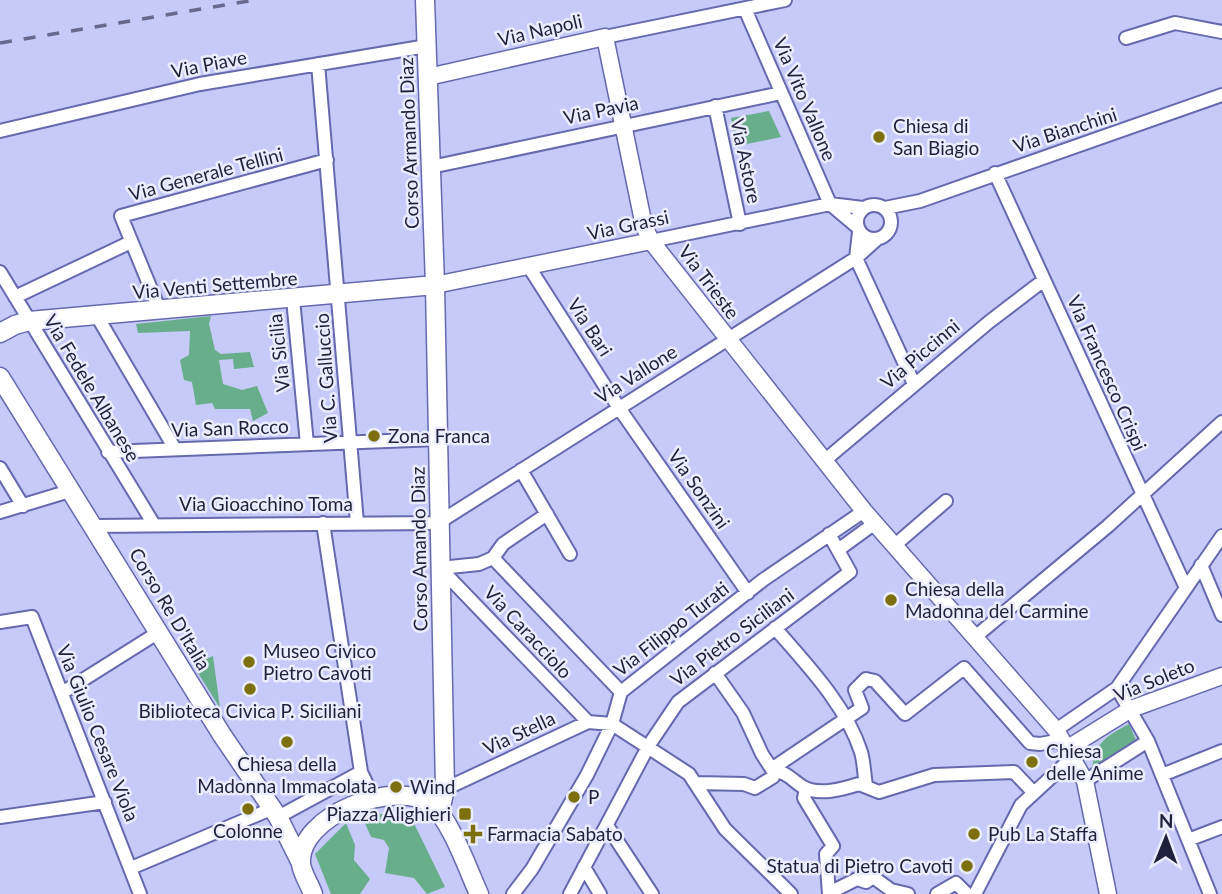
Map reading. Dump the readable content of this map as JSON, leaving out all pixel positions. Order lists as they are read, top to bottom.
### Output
{
  "streets": {
    "main road": [
      "Corso Armando Diaz",
      "Via Venti Settembre",
      "Corso Amando Diaz",
      "Corso Re D'Italia"
    ],
    "street": [
      "Via Napoli",
      "Via Piave",
      "Via Vito Vallone",
      "Via Pavia",
      "Via Bianchini",
      "Via Astore",
      "Via Generale Tellini",
      "Via Grassi",
      "Via Trieste",
      "Via Bari",
      "Via Sicilia",
      "Via Piccinni",
      "Via Francesco Crispi",
      "Via Vallone",
      "Via C. Galluccio",
      "Via Fedele Albanese",
      "Via San Rocco",
      "Via Sonzini",
      "Via Gioacchino Toma",
      "Via Filippo Turati",
      "Via Caracciolo",
      "Via Pietro Siciliani",
      "Via Soleto",
      "Via Giulio Cesare Viola",
      "Via Stella"
    ]
  },
  "crossings": [
    ["Via Napoli", "Via Vito Vallone"],
    ["Via Napoli", "Corso Armando Diaz"],
    ["Via Napoli", "Via Trieste"],
    ["Via Piave", "Corso Armando Diaz"],
    ["Via Piave", "Via C. Galluccio"],
    ["Via Vito Vallone", "Via Pavia"],
    ["Via Vito Vallone", "Via Grassi"],
    ["Via Pavia", "Corso Armando Diaz"],
    ["Via Pavia", "Via Astore"],
    ["Via Pavia", "Via Trieste"],
    ["Via Bianchini", "Via Francesco Crispi"],
    ["Corso Armando Diaz", "Via Grassi"],
    ["Corso Armando Diaz", "Via Venti Settembre"],
    ["Corso Armando Diaz", "Corso Amando Diaz"],
    ["Via Astore", "Via Grassi"],
    ["Via Generale Tellini", "Via C. Galluccio"],
    ["Via Grassi", "Via Trieste"],
    ["Via Grassi", "Via Venti Settembre"],
    ["Via Grassi", "Via Bari"],
    ["Via Grassi", "Via Vallone"],
    ["Via Grassi", "Corso Amando Diaz"],
    ["Via Trieste", "Via Piccinni"],
    ["Via Trieste", "Via Vallone"],
    ["Via Trieste", "Via Filippo Turati"],
    ["Via Trieste", "Via Soleto"],
    ["Via Venti Settembre", "Via Sicilia"],
    ["Via Venti Settembre", "Via C. Galluccio"],
    ["Via Venti Settembre", "Via Fedele Albanese"],
    ["Via Venti Settembre", "Corso Amando Diaz"],
    ["Via Bari", "Via Vallone"],
    ["Via Bari", "Via Sonzini"],
    ["Via Sicilia", "Via San Rocco"],
    ["Via Piccinni", "Via Francesco Crispi"],
    ["Via Vallone", "Via Sonzini"],
    ["Via Vallone", "Via Gioacchino Toma"],
    ["Via Vallone", "Corso Amando Diaz"],
    ["Via C. Galluccio", "Via San Rocco"],
    ["Via C. Galluccio", "Via Gioacchino Toma"],
    ["Via Fedele Albanese", "Via San Rocco"],
    ["Via Fedele Albanese", "Via Gioacchino Toma"],
    ["Via San Rocco", "Corso Amando Diaz"],
    ["Via Sonzini", "Via Filippo Turati"],
    ["Via Gioacchino Toma", "Corso Amando Diaz"],
    ["Via Gioacchino Toma", "Corso Re D'Italia"],
    ["Corso Amando Diaz", "Via Caracciolo"],
    ["Corso Amando Diaz", "Via Stella"],
    ["Via Filippo Turati", "Via Pietro Siciliani"],
    ["Via Filippo Turati", "Via Stella"],
    ["Via Caracciolo", "Via Stella"]
  ],
  "places": {
    "other": [
      "Chiesa di San Biagio",
      "Zona Franca",
      "Chiesa della Madonna del Carmine",
      "Museo Civico Pietro Cavoti",
      "Biblioteca Civica P. Siciliani",
      "Chiesa della Madonna Immacolata",
      "Chiesa delle Anime",
      "Wind",
      "P",
      "Colonne",
      "Pub La Staffa",
      "Statua di Pietro Cavoti"
    ],
    "transit": ["Piazza Alighieri"],
    "health": ["Farmacia Sabato"]
  },
  "north": "top"
}
